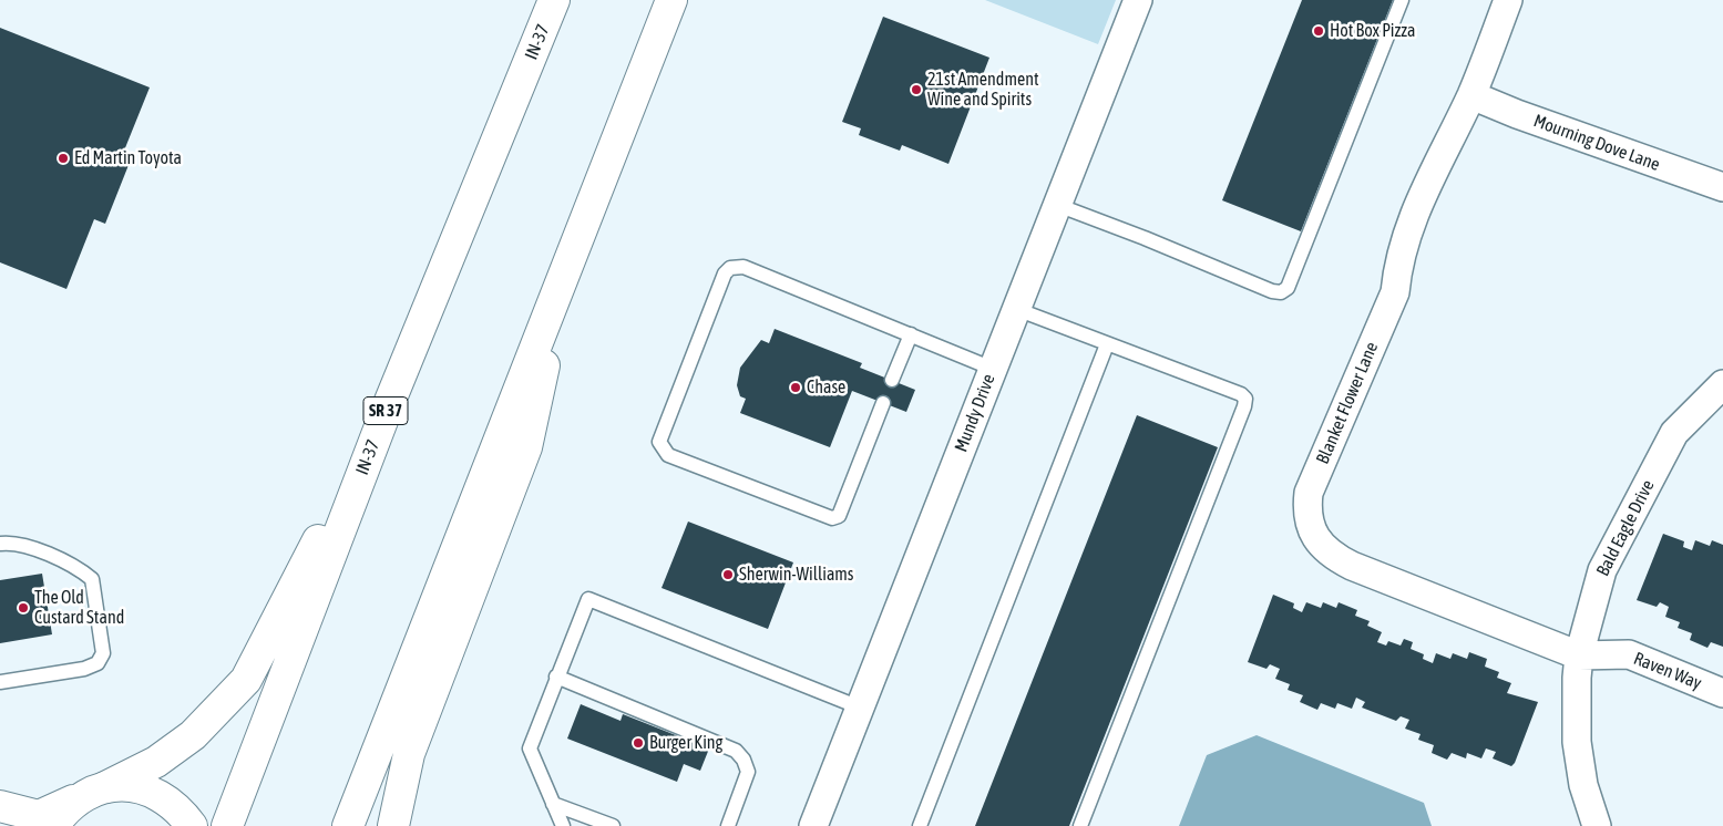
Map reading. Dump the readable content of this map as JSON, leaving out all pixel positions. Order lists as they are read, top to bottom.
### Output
{
  "streets": {
    "main road": ["IN-37", "SR 37"],
    "street": [
      "Mourning Dove Lane",
      "Blanket Flower Lane",
      "Mundy Drive",
      "Bald Eagle Drive",
      "Raven Way"
    ]
  },
  "crossings": [
    ["Mourning Dove Lane", "Blanket Flower Lane"],
    ["Blanket Flower Lane", "Bald Eagle Drive"],
    ["Blanket Flower Lane", "Raven Way"],
    ["Bald Eagle Drive", "Raven Way"]
  ],
  "places": [
    "Hot Box Pizza",
    "21st Amendment Wine and Spirits",
    "Ed Martin Toyota",
    "Chase",
    "Sherwin-Williams",
    "The Old Custard Stand",
    "Burger King"
  ]
}
